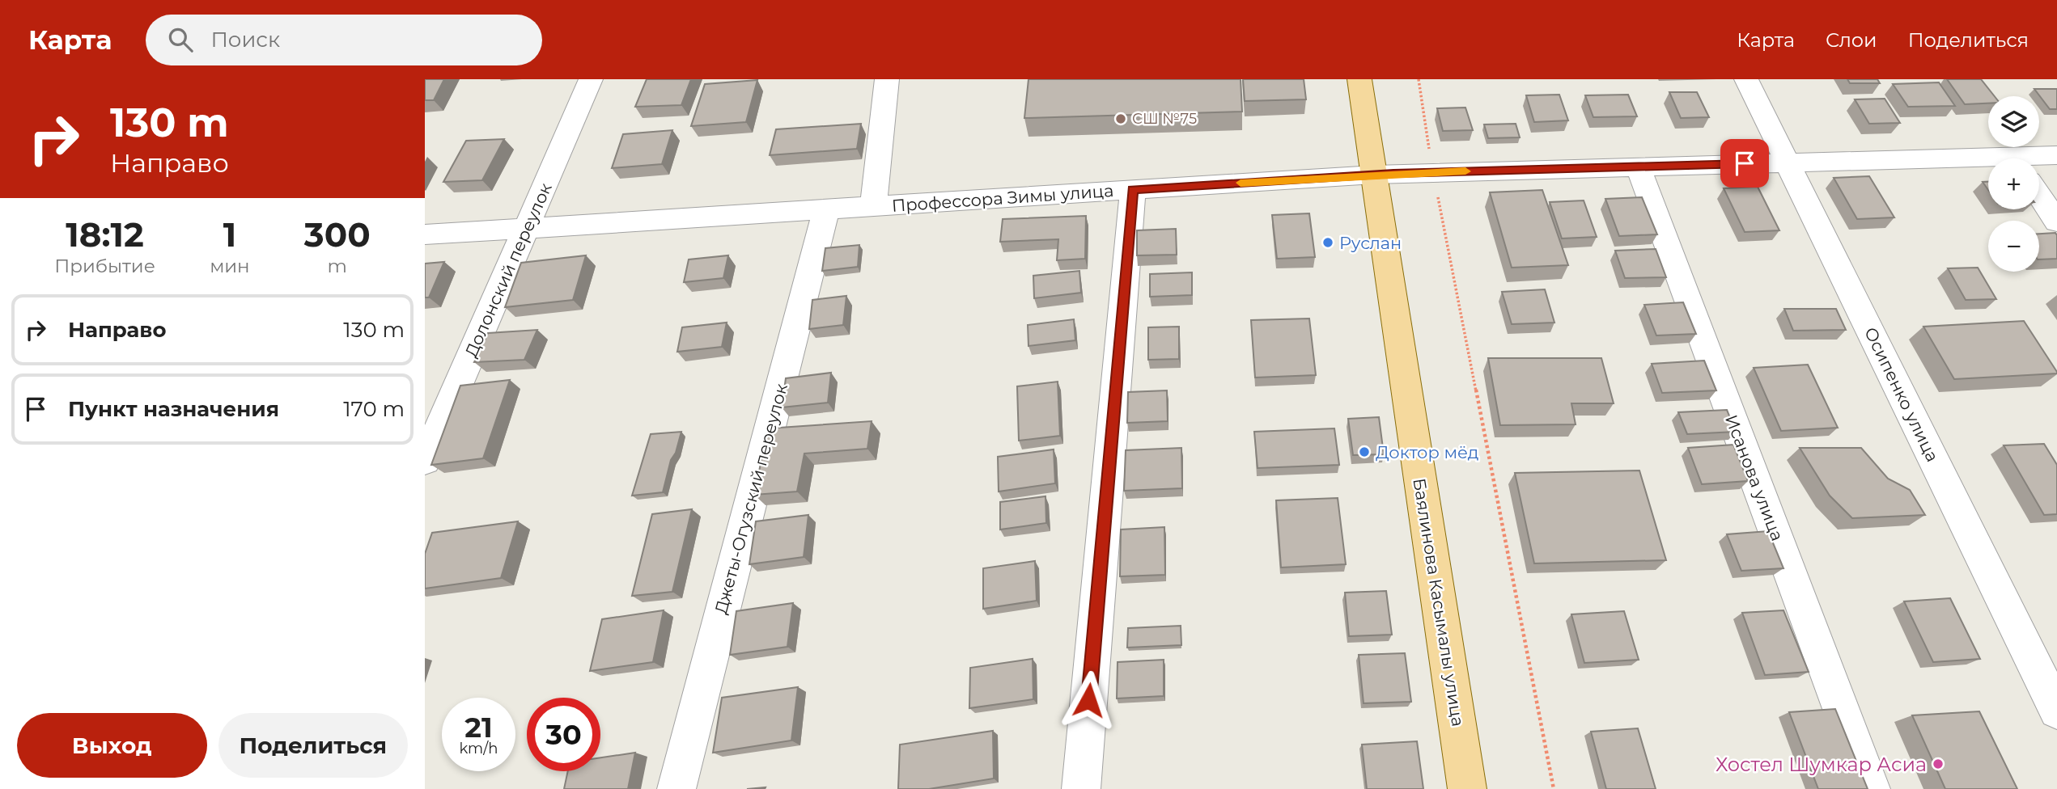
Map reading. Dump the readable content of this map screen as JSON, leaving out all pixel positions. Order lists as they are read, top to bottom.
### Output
{
  "streets": {
    "main road": ["Баялинова Касымалы улица"],
    "street": [
      "Профессора Зимы улица",
      "Долонский переулок",
      "Осипенко улица",
      "Исанова улица",
      "Джеты-Огузский переулок"
    ]
  },
  "crossings": [
    ["Профессора Зимы улица", "Долонский переулок"],
    ["Профессора Зимы улица", "Осипенко улица"],
    ["Профессора Зимы улица", "Исанова улица"],
    ["Профессора Зимы улица", "Джеты-Огузский переулок"],
    ["Профессора Зимы улица", "Баялинова Касымалы улица"]
  ],
  "places": [
    "СШ №75",
    "Руслан",
    "Доктор мёд",
    "Хостел Шумкар Асиа"
  ],
  "page": {
    "header": "Карта",
    "search": "Поиск",
    "nav": ["Карта", "Слои", "Поделиться"],
    "turn": ["130 m", "Направо"],
    "map_buttons": ["+", "−"],
    "eta": [
      "18:12",
      "Прибытие",
      "1",
      "мин",
      "300",
      "m"
    ],
    "list": [
      {
        "name": "Направо",
        "value": "130 m"
      },
      {
        "name": "Пункт назначения",
        "value": "170 m"
      }
    ],
    "speed": "21 km/h",
    "limit": "30",
    "buttons": ["Выход", "Поделиться"]
  }
}
